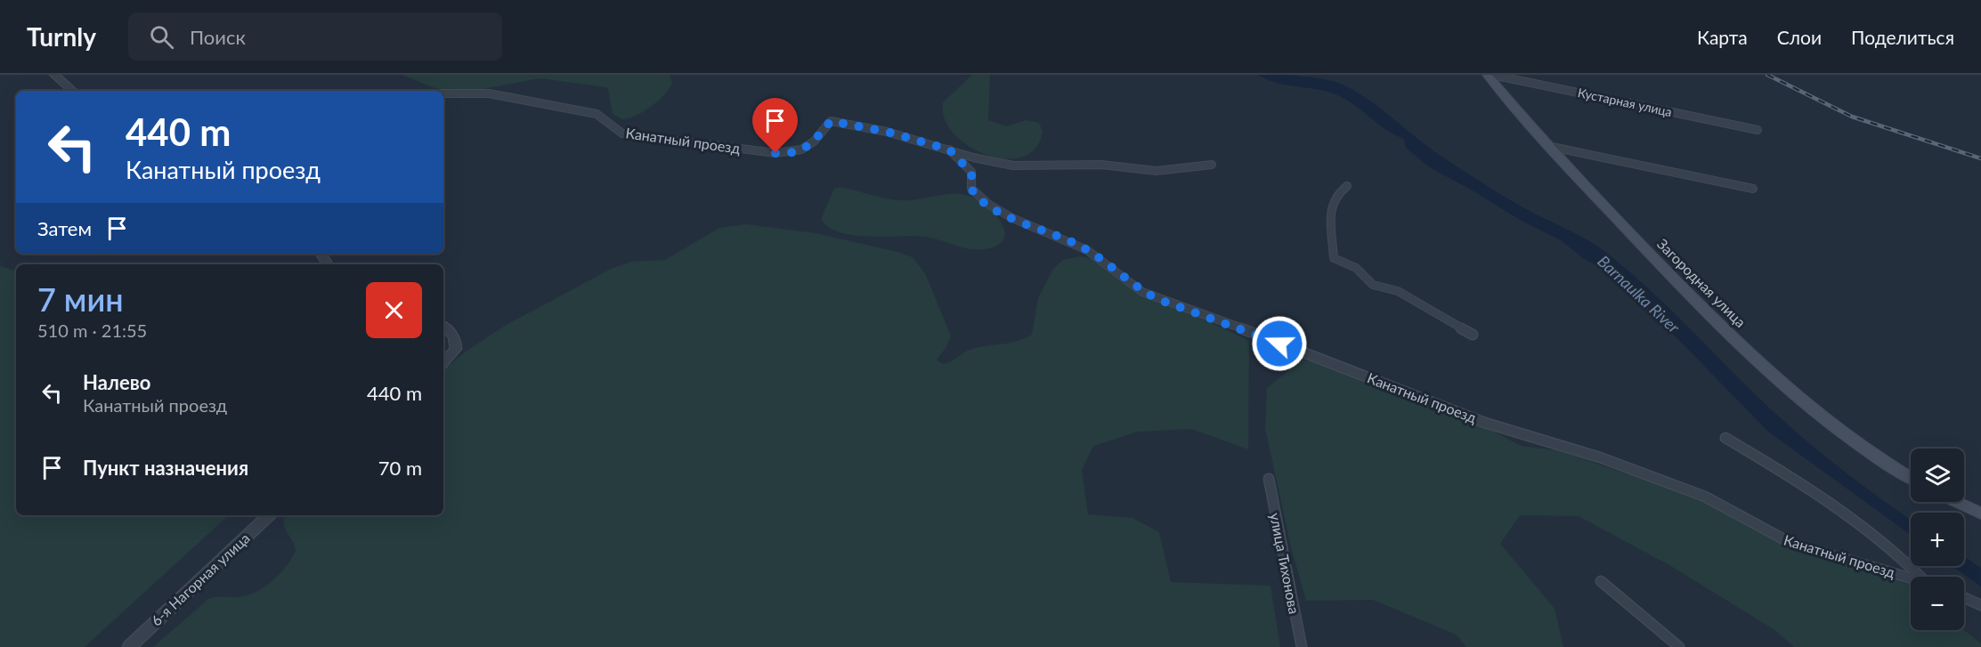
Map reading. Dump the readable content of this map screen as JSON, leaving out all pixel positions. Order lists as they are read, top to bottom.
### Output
{
  "streets": {
    "main road": ["Загородная улица"],
    "street": [
      "Кустарная улица",
      "Канатный проезд",
      "улица Тихонова",
      "6-я Нагорная улица"
    ]
  },
  "water": ["Barnaulka River"],
  "page": {
    "header": "Turnly",
    "search": "Поиск",
    "nav": ["Карта", "Слои", "Поделиться"],
    "turn": ["440 m", "Канатный проезд"],
    "then": "Затем",
    "heading": ["7 мин", "510 m · 21:55"],
    "list": [
      {
        "name": "Налево",
        "note": "Канатный проезд",
        "value": "440 m"
      },
      {
        "name": "Пункт назначения",
        "value": "70 m"
      }
    ],
    "map_buttons": ["+", "−"]
  }
}
